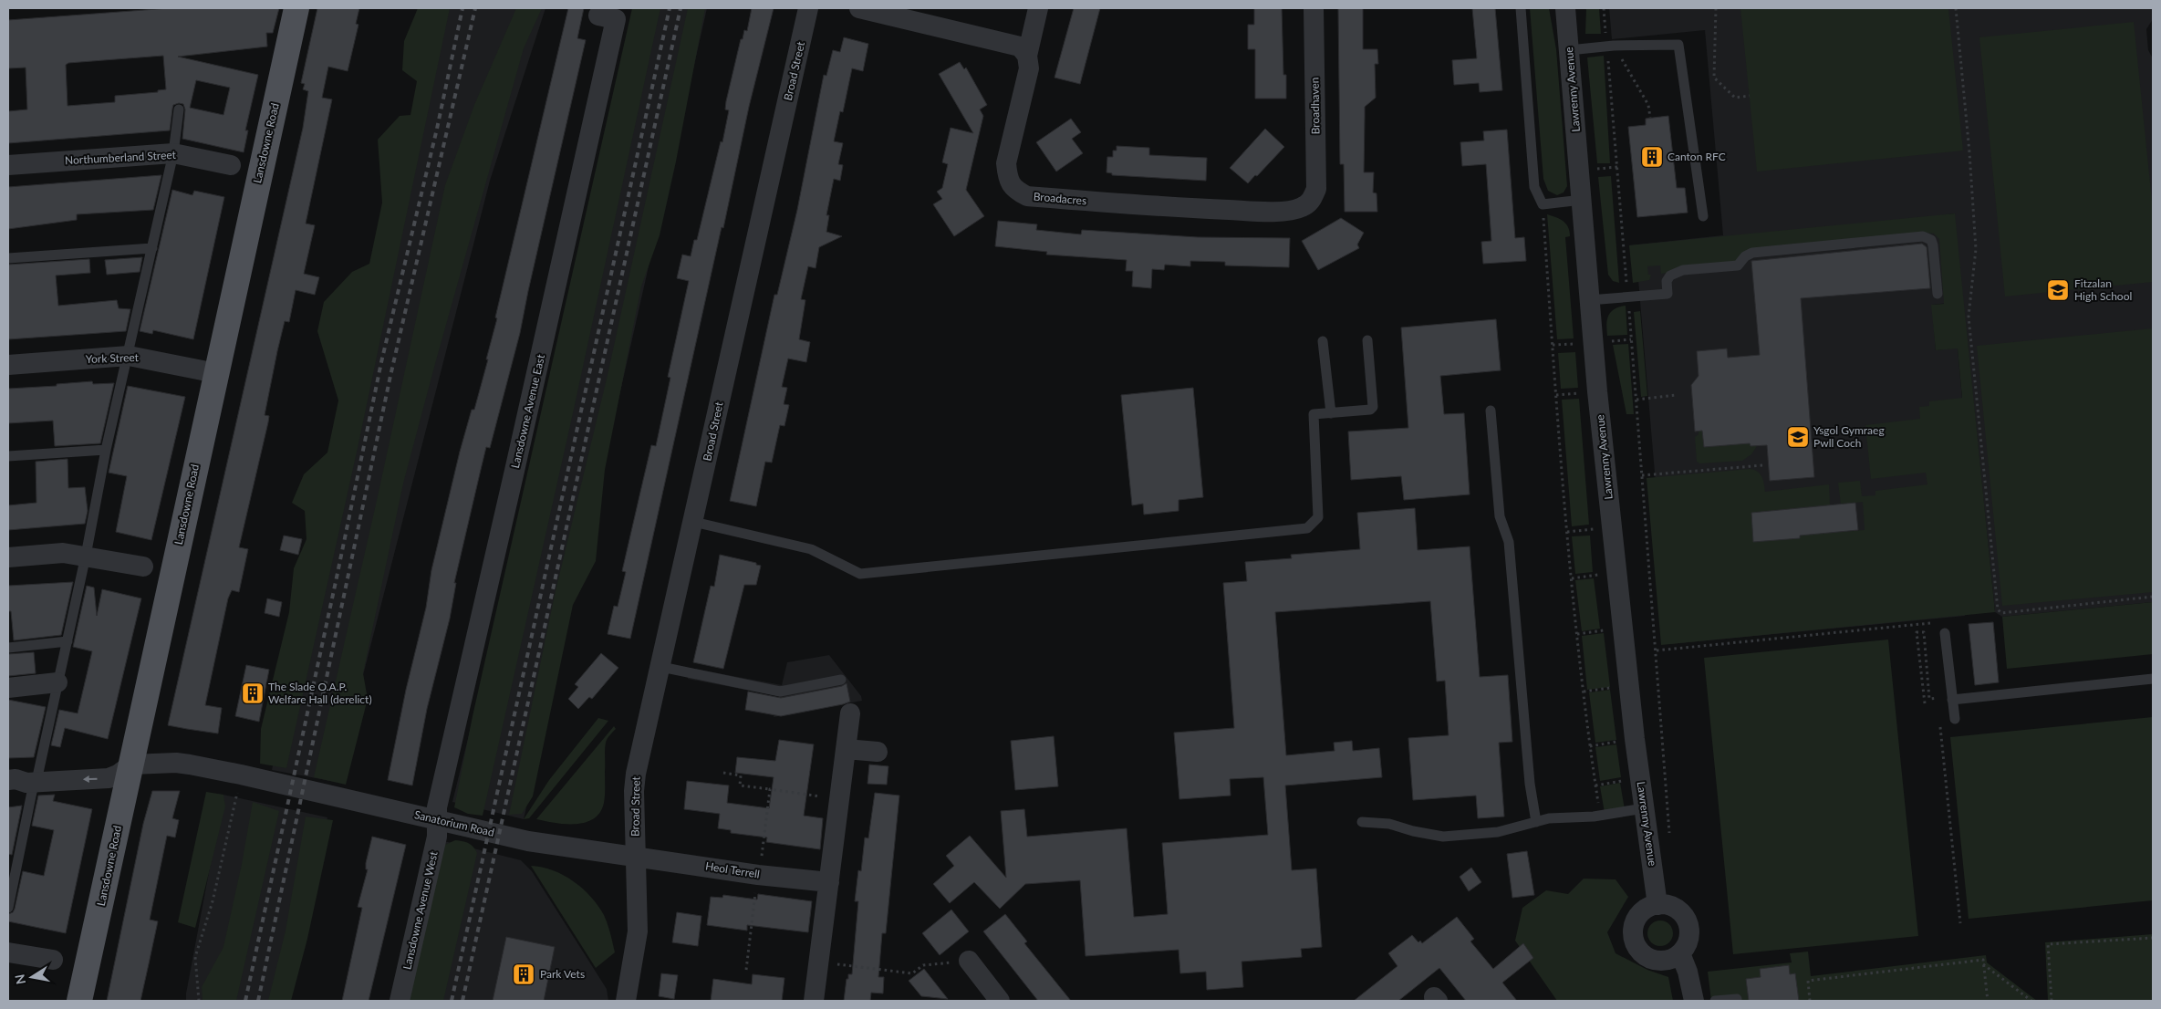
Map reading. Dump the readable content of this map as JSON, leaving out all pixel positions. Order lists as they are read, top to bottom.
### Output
{
  "streets": {
    "main road": ["Lansdowne Road"],
    "street": [
      "Broad Street",
      "Lawrenny Avenue",
      "Broadhaven",
      "Northumberland Street",
      "Broadacres",
      "York Street",
      "Lansdowne Avenue East",
      "Sanatorium Road",
      "Heol Terrell",
      "Lansdowne Avenue West"
    ]
  },
  "crossings": [
    ["Broad Street", "Sanatorium Road"],
    ["Broad Street", "Heol Terrell"],
    ["Broadhaven", "Broadacres"],
    ["Lansdowne Road", "York Street"],
    ["Lansdowne Road", "Sanatorium Road"],
    ["Lansdowne Avenue East", "Sanatorium Road"],
    ["Lansdowne Avenue East", "Lansdowne Avenue West"],
    ["Sanatorium Road", "Heol Terrell"],
    ["Sanatorium Road", "Lansdowne Avenue West"]
  ],
  "places": {
    "building": ["Canton RFC", "The Slade O.A.P. Welfare Hall (derelict)", "Park Vets"],
    "school or university": ["Fitzalan High School", "Ysgol Gymraeg Pwll Coch"]
  },
  "north": "left"
}
